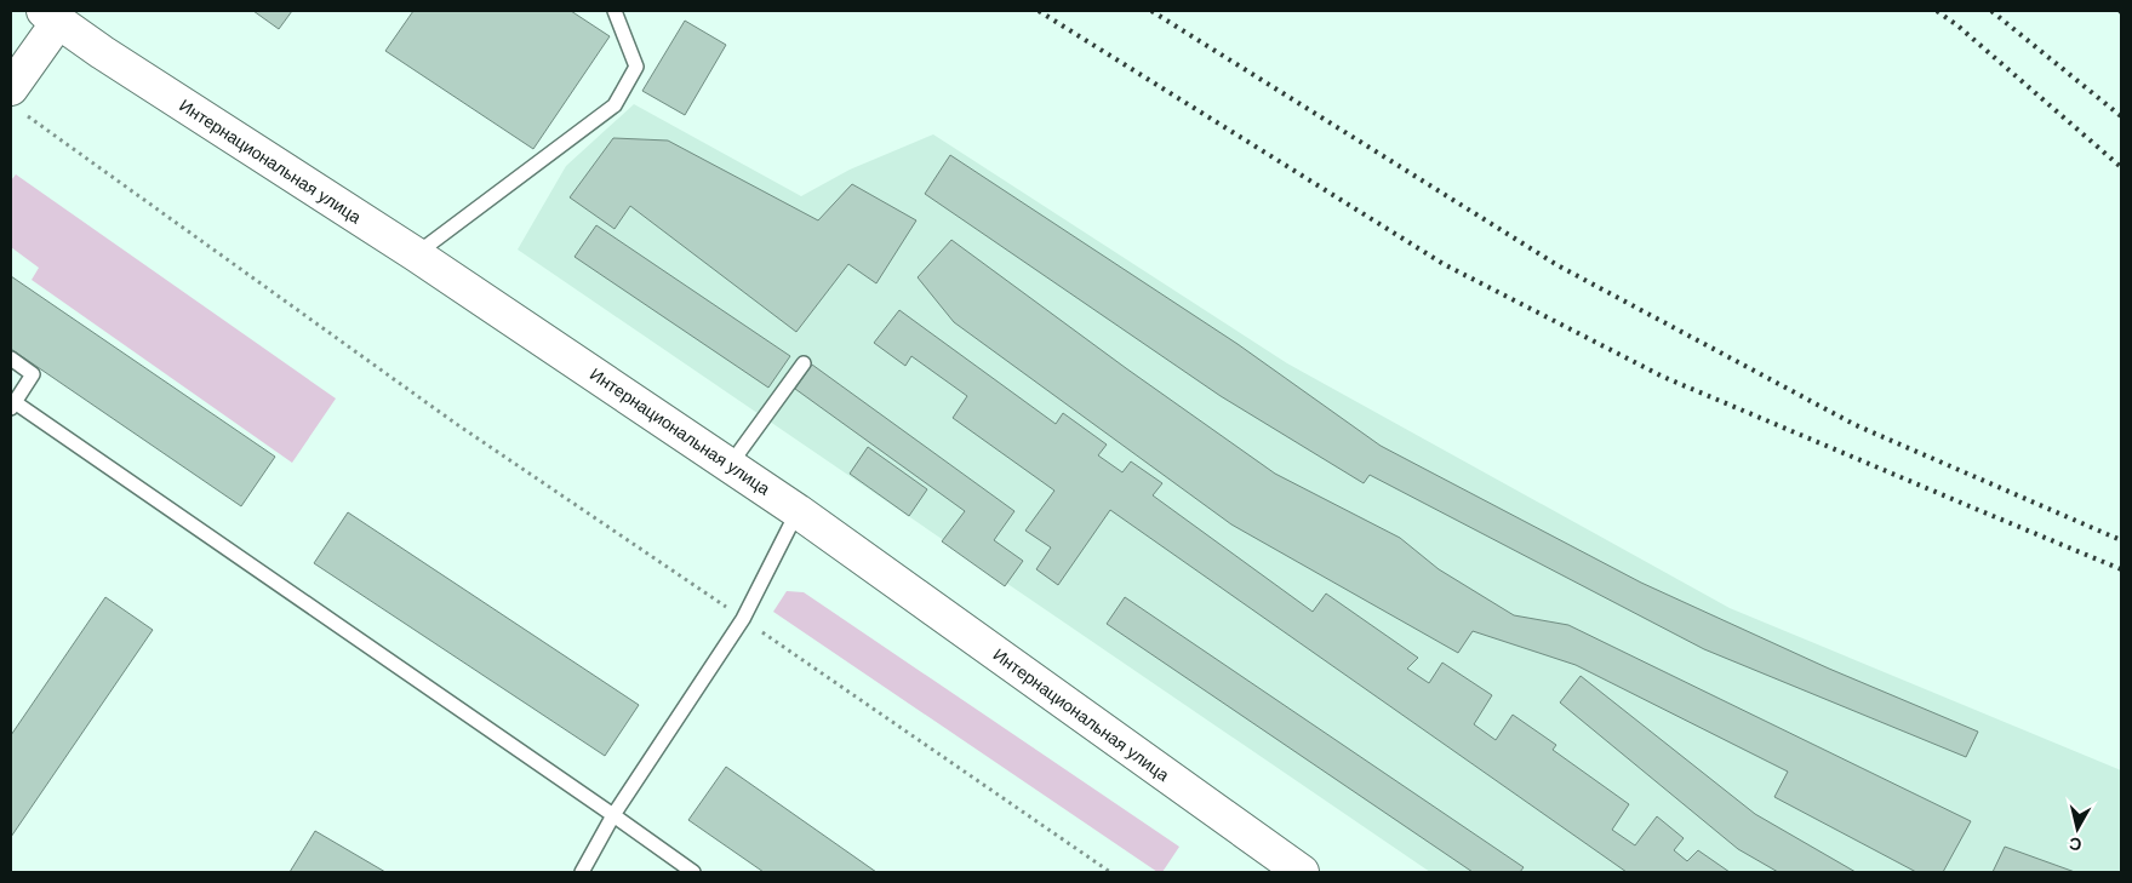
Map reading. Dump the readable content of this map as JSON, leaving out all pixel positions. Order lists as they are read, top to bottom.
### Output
{
  "streets": {
    "main road": ["Интернациональная улица"]
  },
  "north": "bottom"
}
